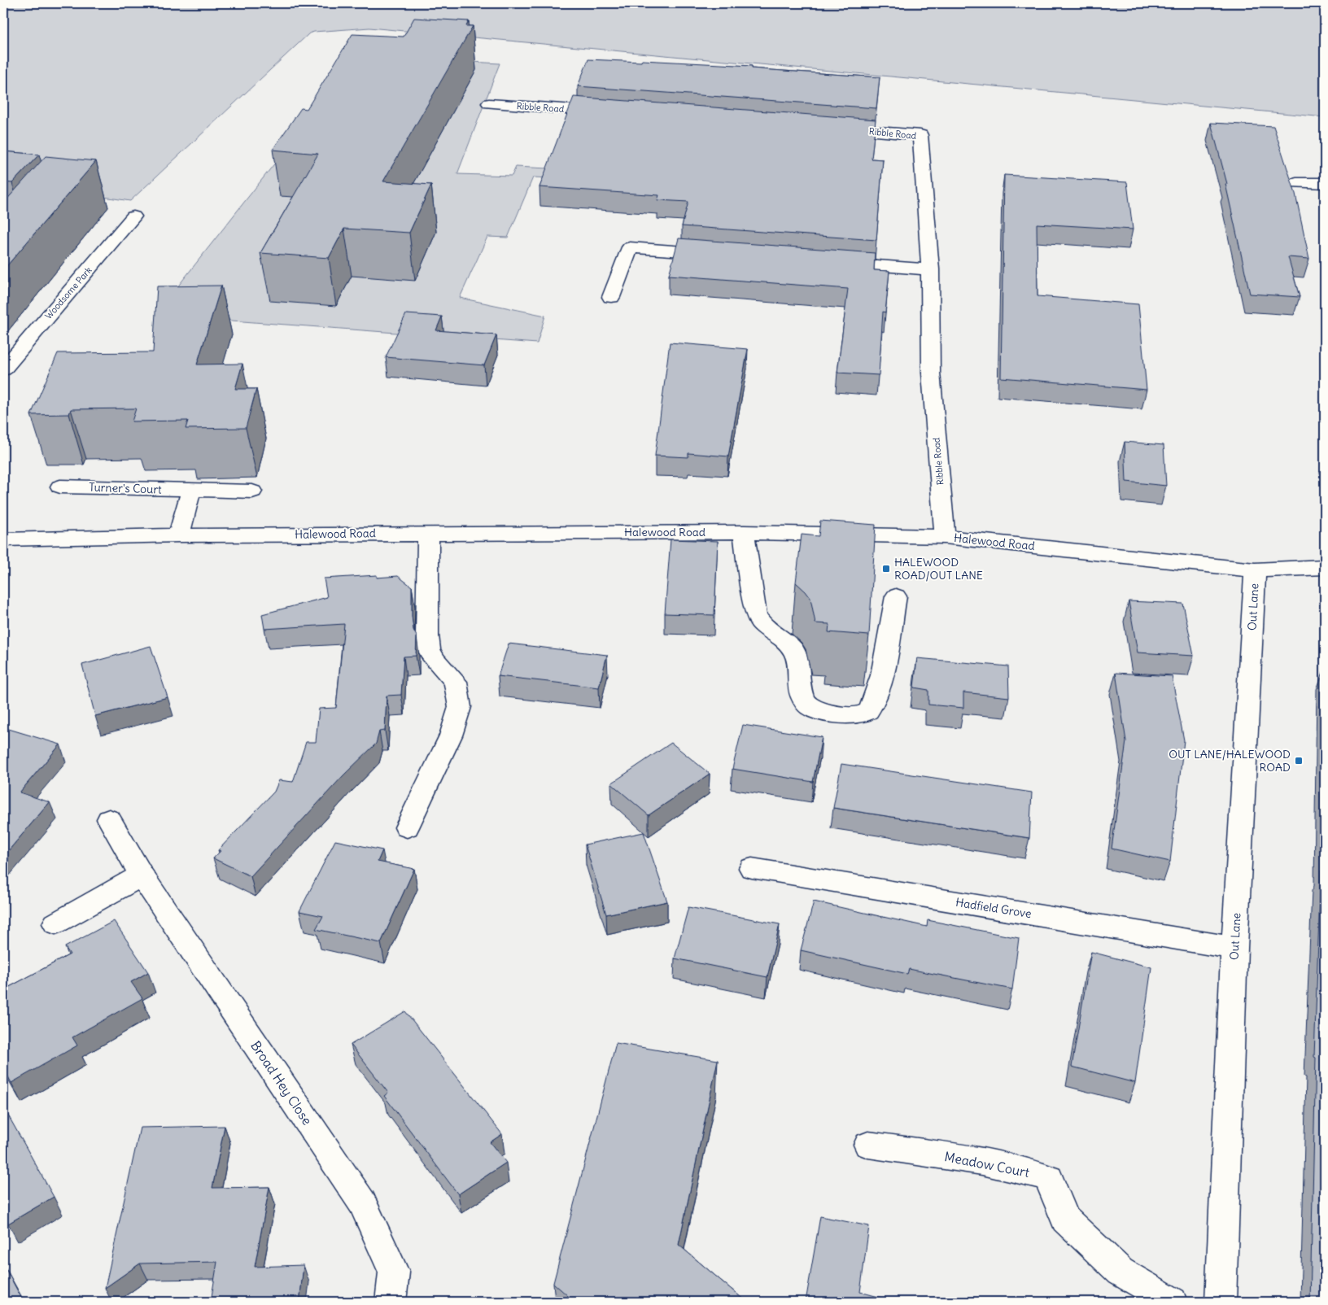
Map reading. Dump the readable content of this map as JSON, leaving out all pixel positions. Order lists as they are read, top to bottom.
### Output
{
  "streets": {
    "street": [
      "Ribble Road",
      "Woodsome Park",
      "Turner's Court",
      "Halewood Road",
      "Out Lane",
      "Hadfield Grove",
      "Broad Hey Close",
      "Meadow Court"
    ]
  },
  "crossings": [
    ["Ribble Road", "Halewood Road"],
    ["Halewood Road", "Out Lane"],
    ["Out Lane", "Hadfield Grove"]
  ],
  "places": {
    "transit": ["HALEWOOD ROAD/OUT LANE", "OUT LANE/HALEWOOD ROAD"]
  }
}
